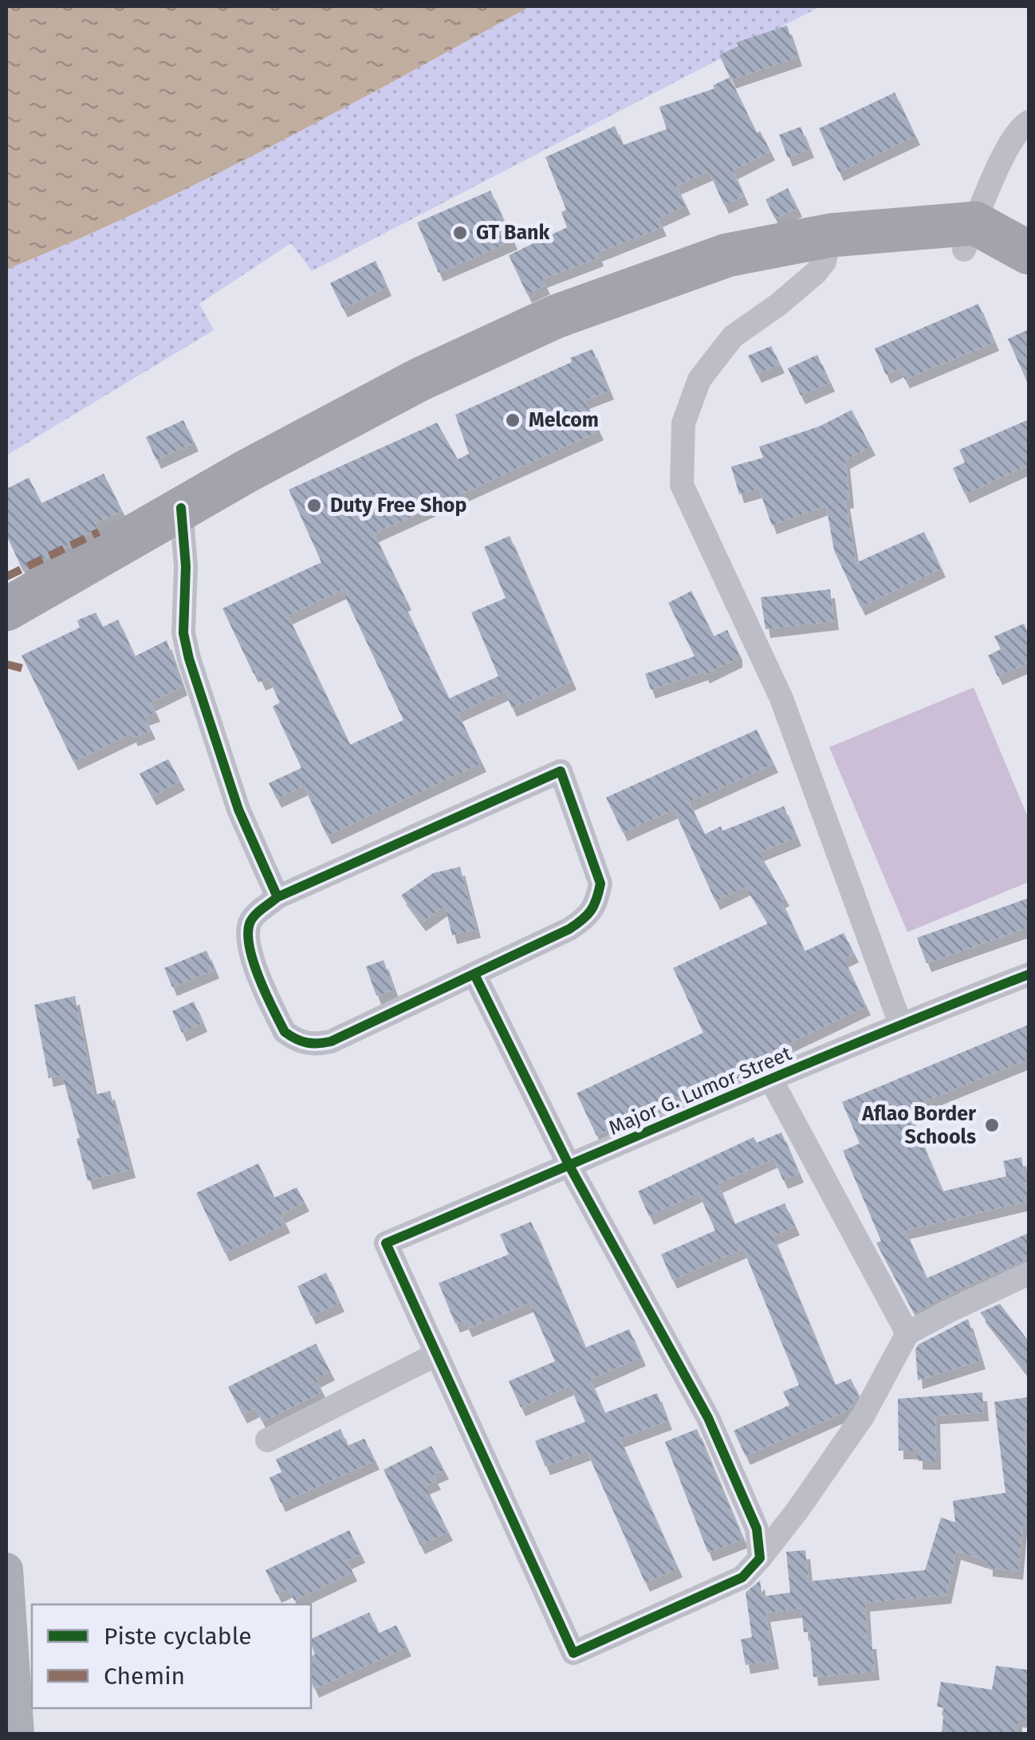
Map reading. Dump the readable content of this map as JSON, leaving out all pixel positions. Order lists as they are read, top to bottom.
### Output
{
  "streets": {
    "street": ["Major G. Lumor Street"]
  },
  "places": [
    "GT Bank",
    "Melcom",
    "Duty Free Shop",
    "Aflao Border Schools"
  ],
  "legend": ["Piste cyclable", "Chemin"]
}
